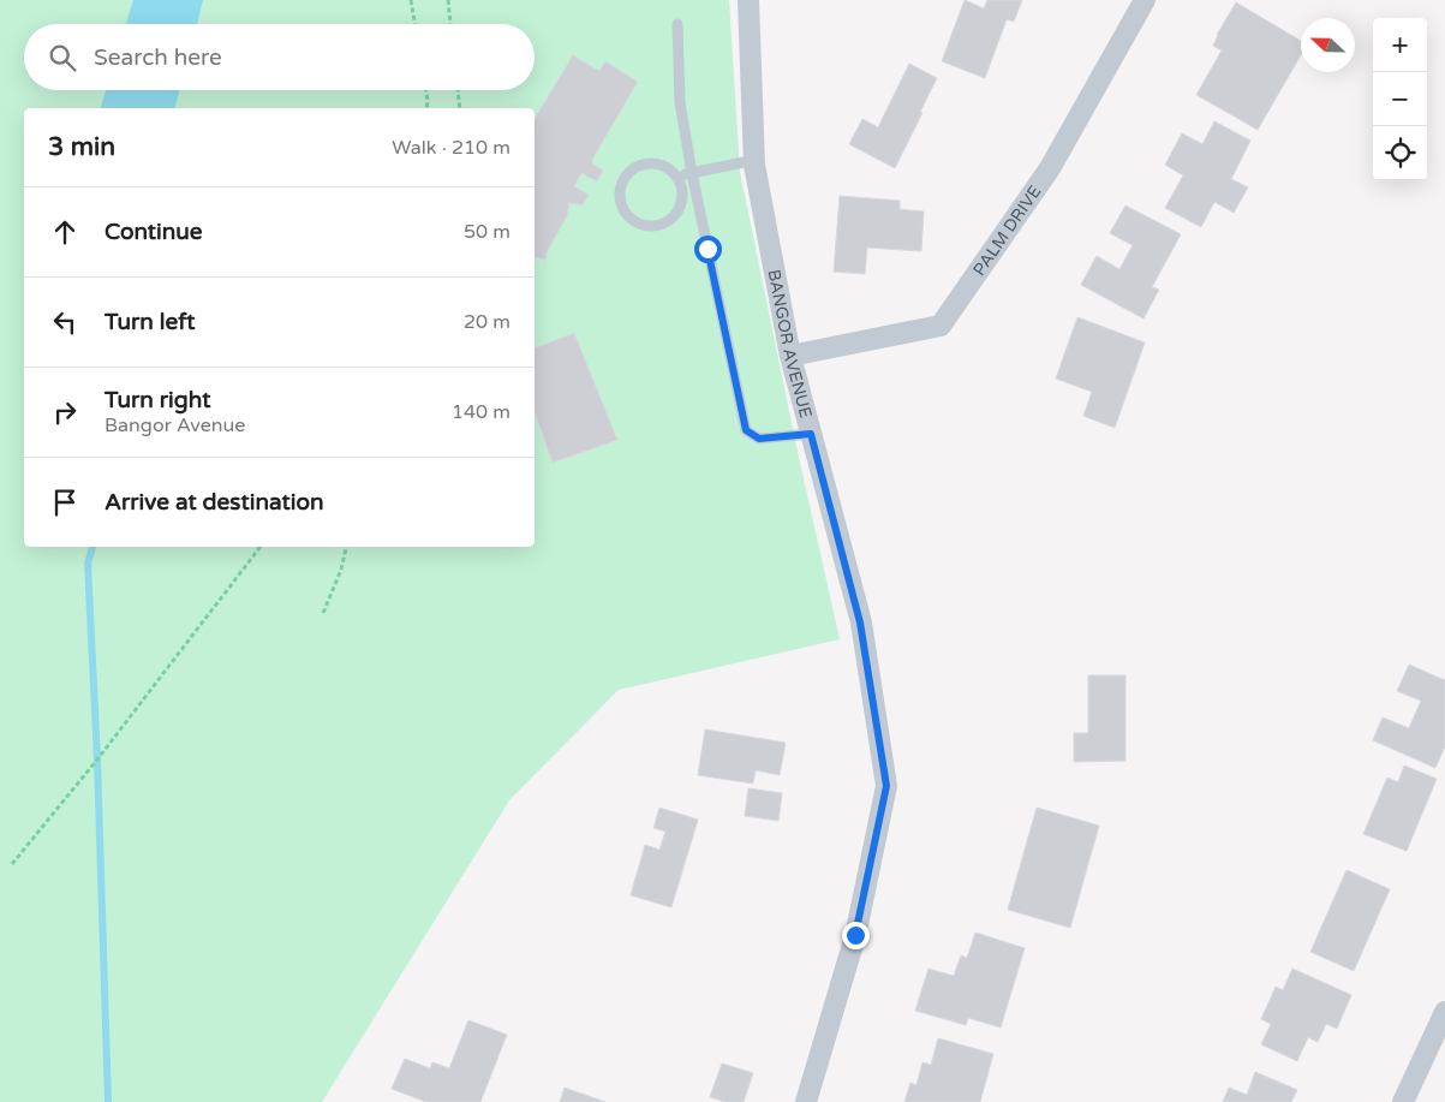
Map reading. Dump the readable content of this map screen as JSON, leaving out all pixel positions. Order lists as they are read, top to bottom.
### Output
{
  "streets": {
    "street": ["PALM DRIVE", "BANGOR AVENUE"]
  },
  "crossings": [
    ["PALM DRIVE", "BANGOR AVENUE"]
  ],
  "north": "left",
  "page": {
    "map_buttons": ["+", "−"],
    "search": "Search here",
    "heading": ["3 min", "Walk · 210 m"],
    "list": [
      ["Continue", "50 m"],
      ["Turn left", "20 m"],
      ["Turn right", "Bangor Avenue", "140 m"],
      "Arrive at destination"
    ]
  }
}
